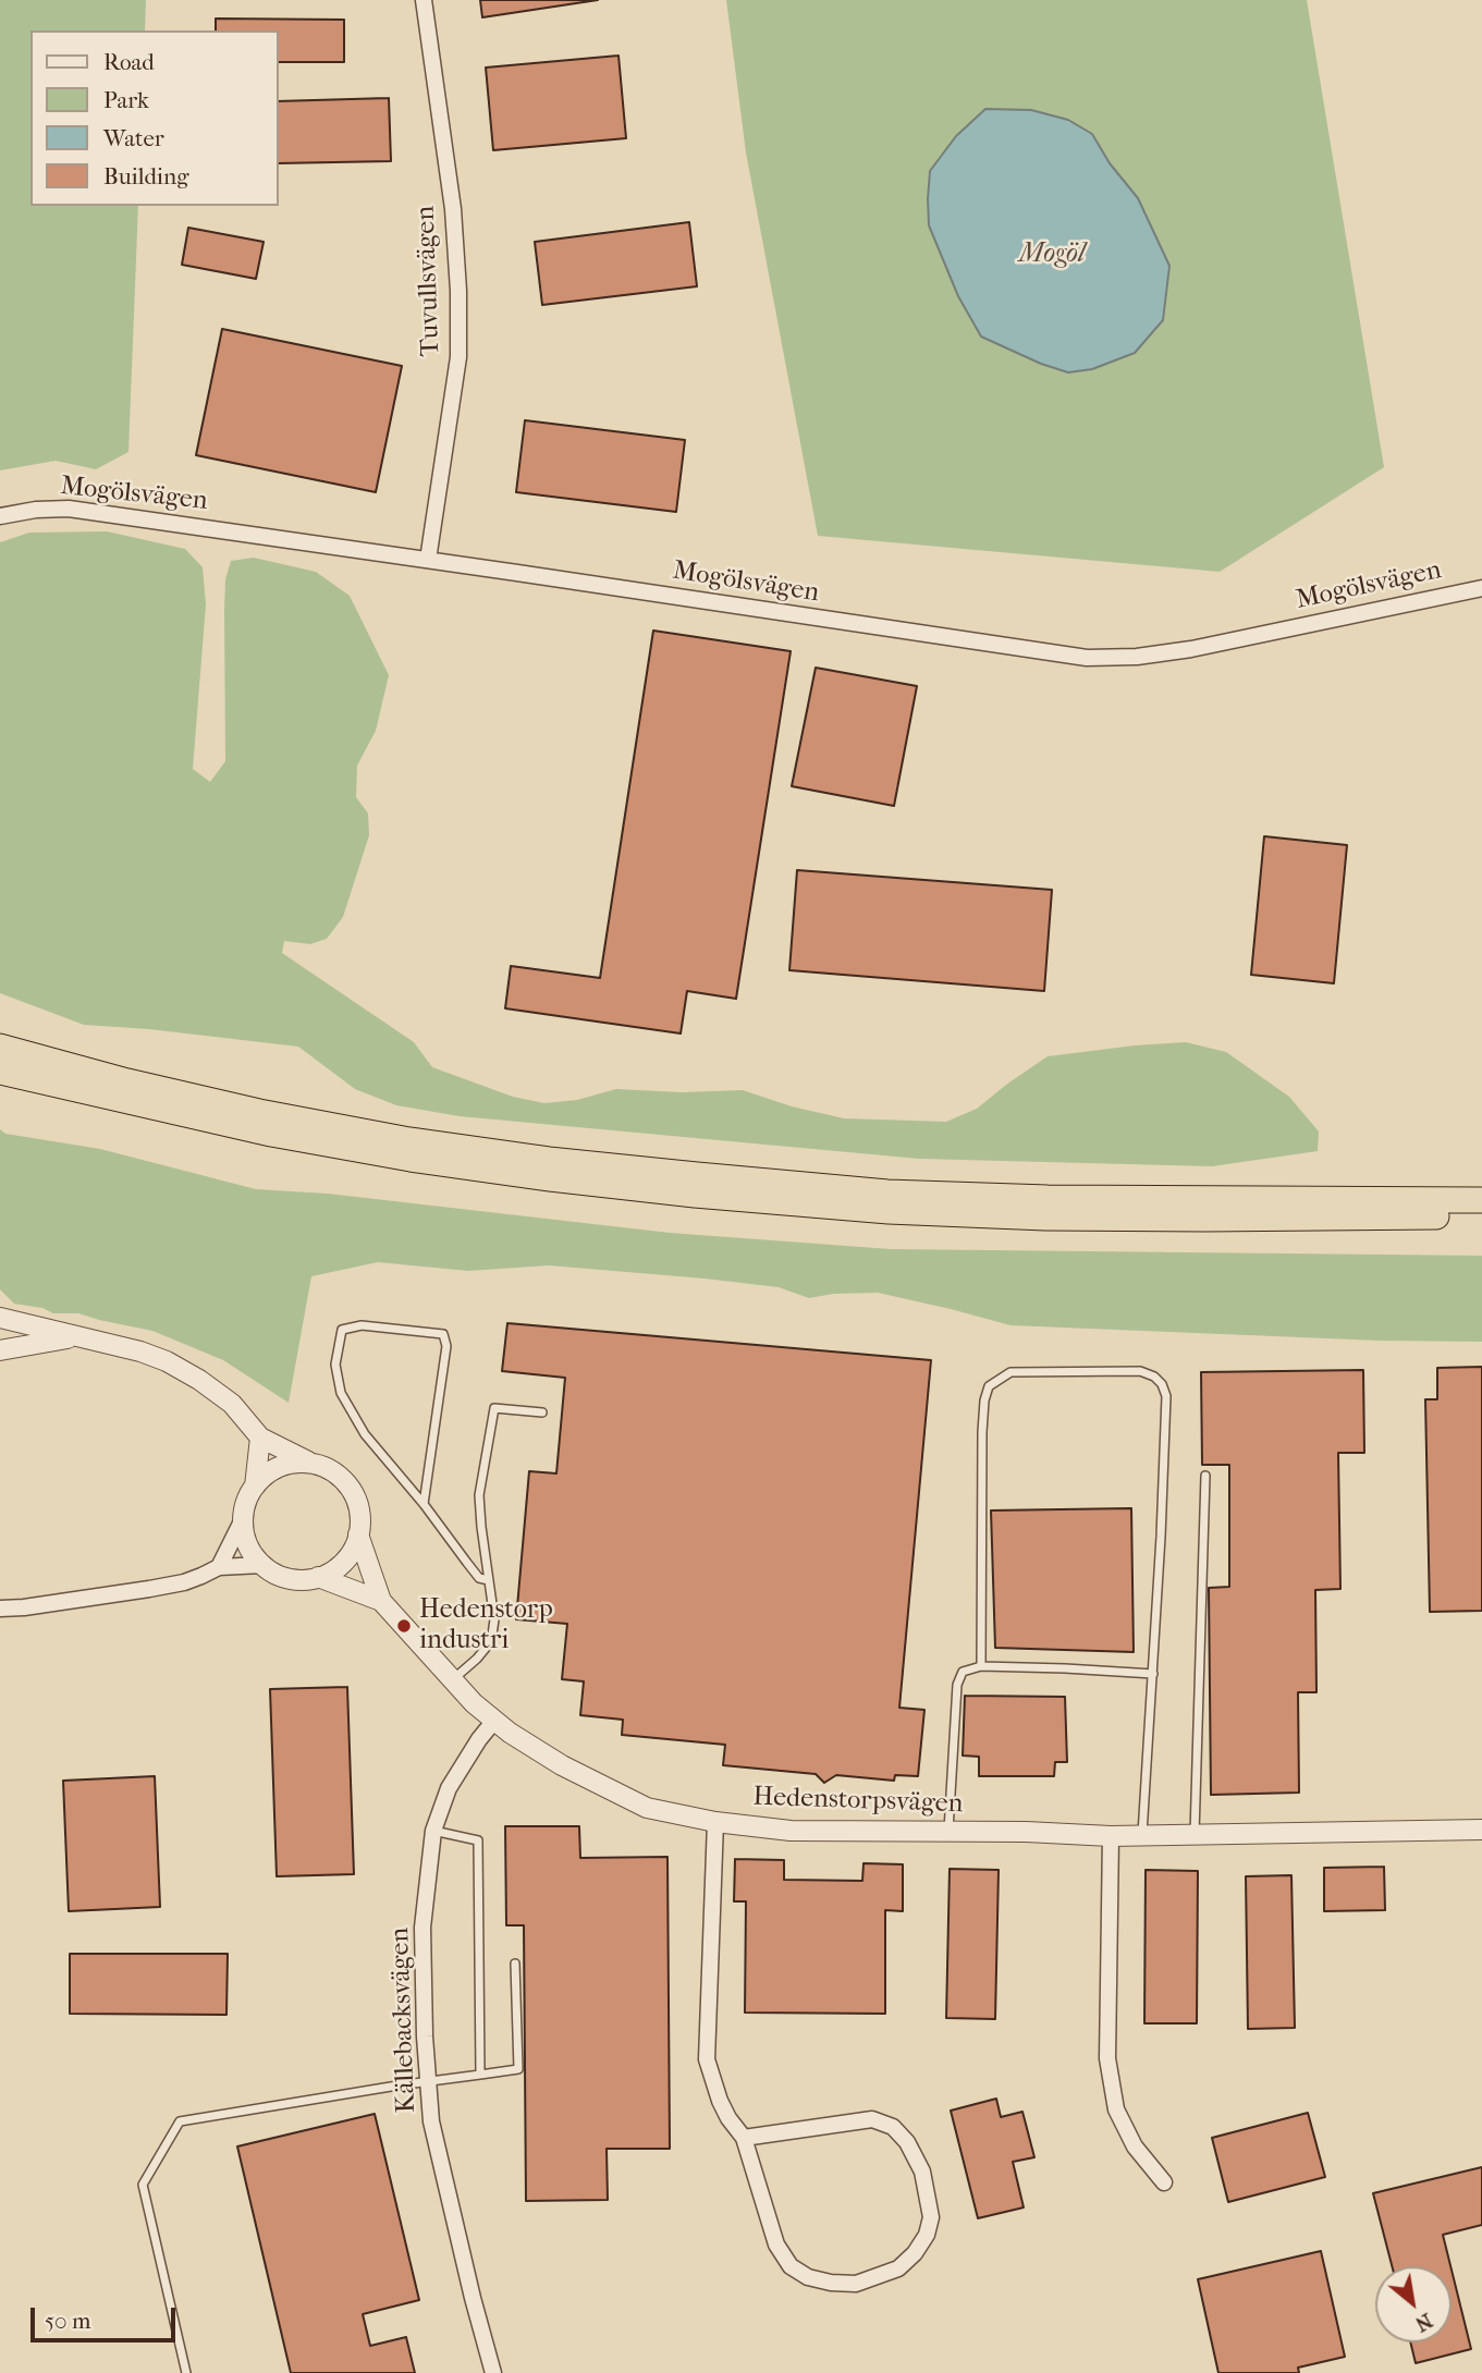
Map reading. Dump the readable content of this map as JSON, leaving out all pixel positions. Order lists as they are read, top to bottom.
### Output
{
  "streets": {
    "street": [
      "Tuvullsvägen",
      "Mogölsvägen",
      "Hedenstorpsvägen",
      "Källebacksvägen"
    ]
  },
  "crossings": [
    ["Tuvullsvägen", "Mogölsvägen"],
    ["Hedenstorpsvägen", "Källebacksvägen"]
  ],
  "water": ["Mogöl"],
  "places": ["Hedenstorp industri"],
  "legend": [
    "Road",
    "Park",
    "Water",
    "Building"
  ],
  "scale_bar": "50 m",
  "north": "bottom right"
}
